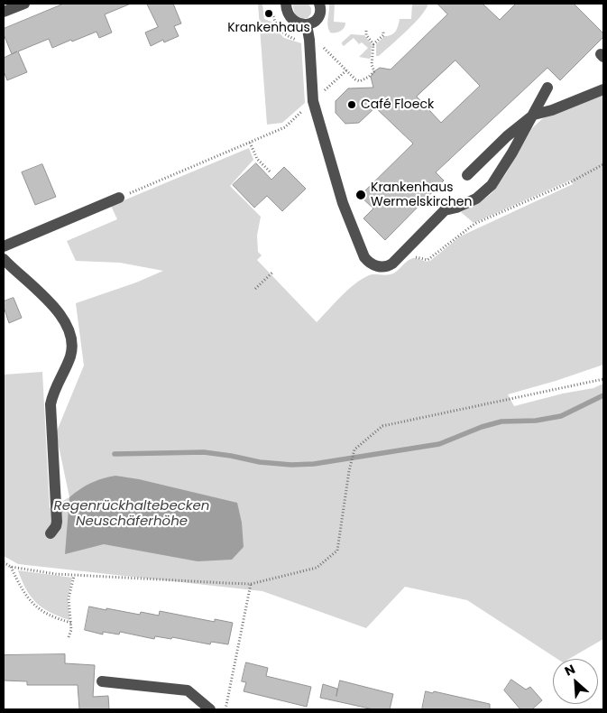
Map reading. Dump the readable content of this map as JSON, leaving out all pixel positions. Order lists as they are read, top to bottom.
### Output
{
  "water": ["Regenrückhaltebecken Neuschäferhöhe"],
  "places": ["Krankenhaus", "Café Floeck", "Krankenhaus Wermelskirchen"],
  "north": "top left"
}
